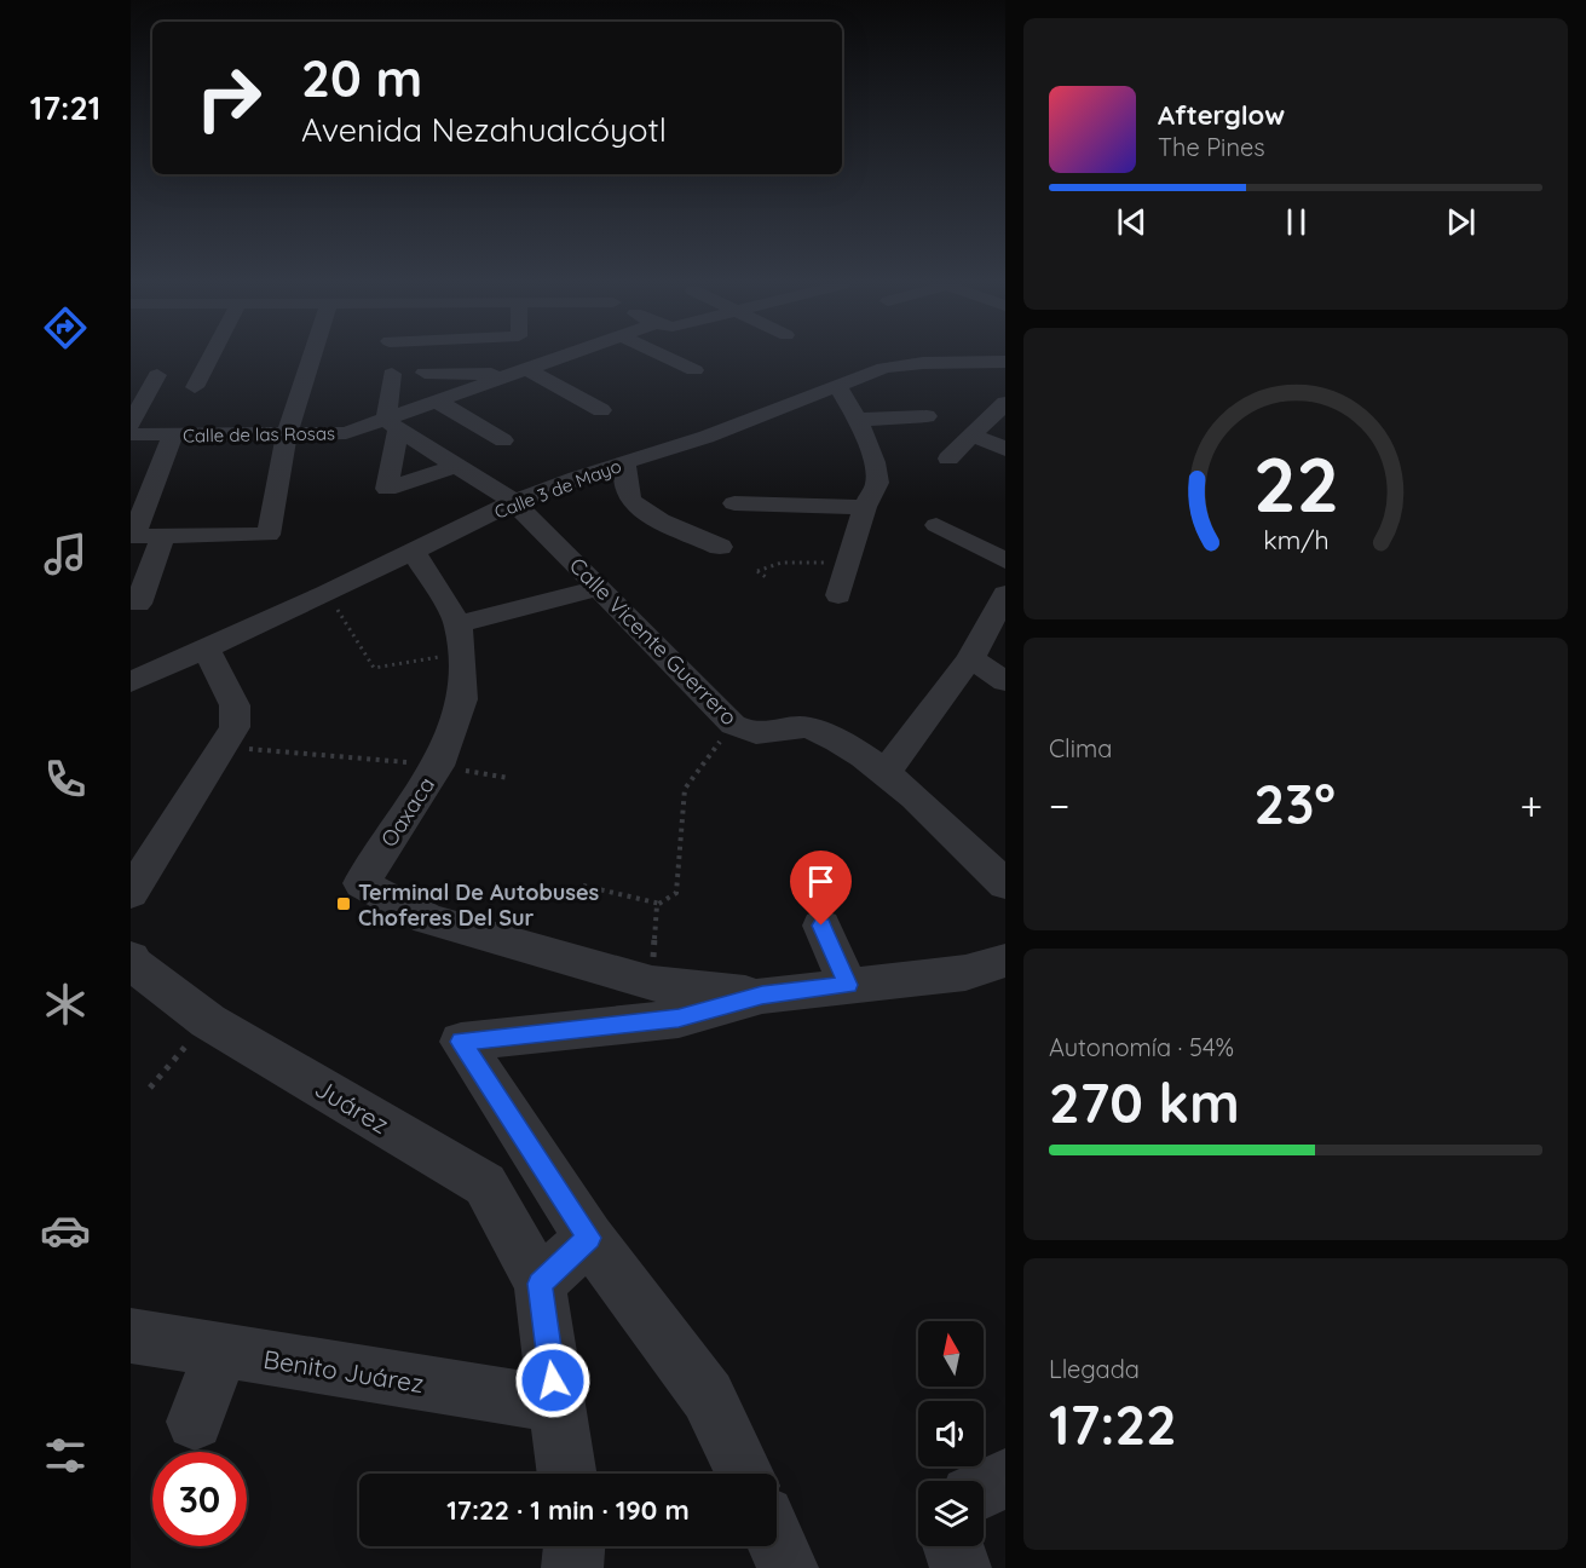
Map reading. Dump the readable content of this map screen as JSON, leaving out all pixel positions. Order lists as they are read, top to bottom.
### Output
{
  "streets": {
    "street": [
      "Calle de las Rosas",
      "Calle 3 de Mayo",
      "Calle Vicente Guerrero",
      "Oaxaca",
      "Juárez",
      "Benito Juárez"
    ]
  },
  "crossings": [
    ["Calle de las Rosas", "Calle Vicente Guerrero"],
    ["Calle 3 de Mayo", "Calle Vicente Guerrero"]
  ],
  "places": {
    "transit": ["Terminal De Autobuses Choferes Del Sur"]
  },
  "north": "top",
  "page": {
    "tabs": "17:21",
    "turn": ["20 m", "Avenida Nezahualcóyotl"],
    "song": ["Afterglow", "The Pines"],
    "tile": [
      "Clima",
      ["Autonomía · 54%", "270 km"],
      ["Llegada", "17:22"]
    ],
    "heat": ["−", "23°", "+"],
    "limit": "30",
    "trip": "17:22 · 1 min · 190 m",
    "gauge": ["22", "km/h"]
  }
}
